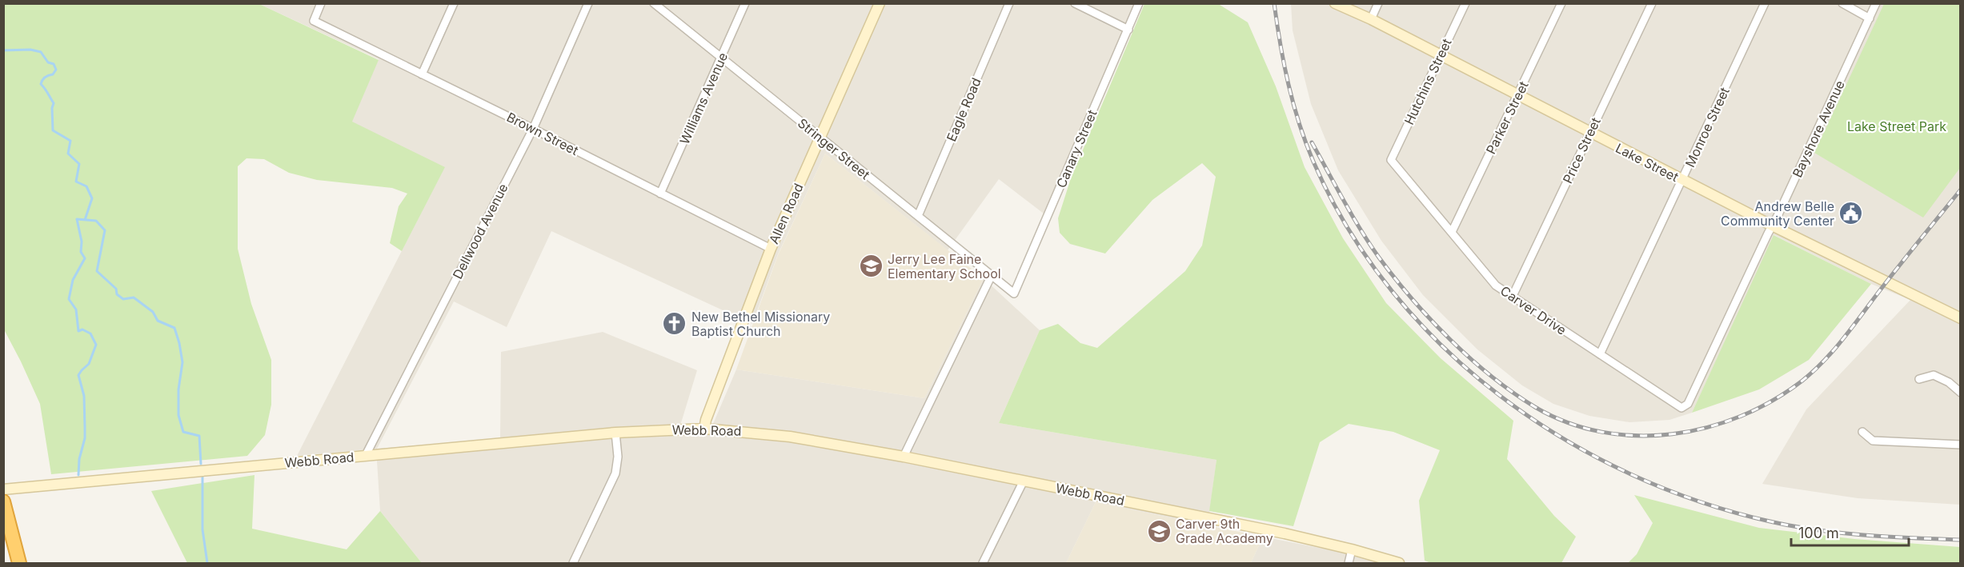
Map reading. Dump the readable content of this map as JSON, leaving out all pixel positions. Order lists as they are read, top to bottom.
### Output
{
  "streets": {
    "street": [
      "Hutchins Street",
      "Williams Avenue",
      "Eagle Road",
      "Parker Street",
      "Monroe Street",
      "Bayshore Avenue",
      "Brown Street",
      "Stringer Street",
      "Canary Street",
      "Price Street",
      "Lake Street",
      "Allen Road",
      "Dellwood Avenue",
      "Carver Drive",
      "Webb Road"
    ]
  },
  "crossings": [
    ["Hutchins Street", "Lake Street"],
    ["Hutchins Street", "Carver Drive"],
    ["Williams Avenue", "Brown Street"],
    ["Williams Avenue", "Stringer Street"],
    ["Eagle Road", "Stringer Street"],
    ["Parker Street", "Lake Street"],
    ["Parker Street", "Carver Drive"],
    ["Monroe Street", "Lake Street"],
    ["Monroe Street", "Carver Drive"],
    ["Bayshore Avenue", "Lake Street"],
    ["Bayshore Avenue", "Carver Drive"],
    ["Brown Street", "Allen Road"],
    ["Brown Street", "Dellwood Avenue"],
    ["Stringer Street", "Canary Street"],
    ["Stringer Street", "Allen Road"],
    ["Price Street", "Lake Street"],
    ["Price Street", "Carver Drive"],
    ["Allen Road", "Webb Road"],
    ["Dellwood Avenue", "Webb Road"]
  ],
  "parks": ["Lake Street Park"],
  "places": {
    "public building": ["Andrew Belle Community Center"],
    "school or university": ["Jerry Lee Faine Elementary School", "Carver 9th Grade Academy"],
    "church": ["New Bethel Missionary Baptist Church"]
  },
  "scale_bar": "100 m"
}
